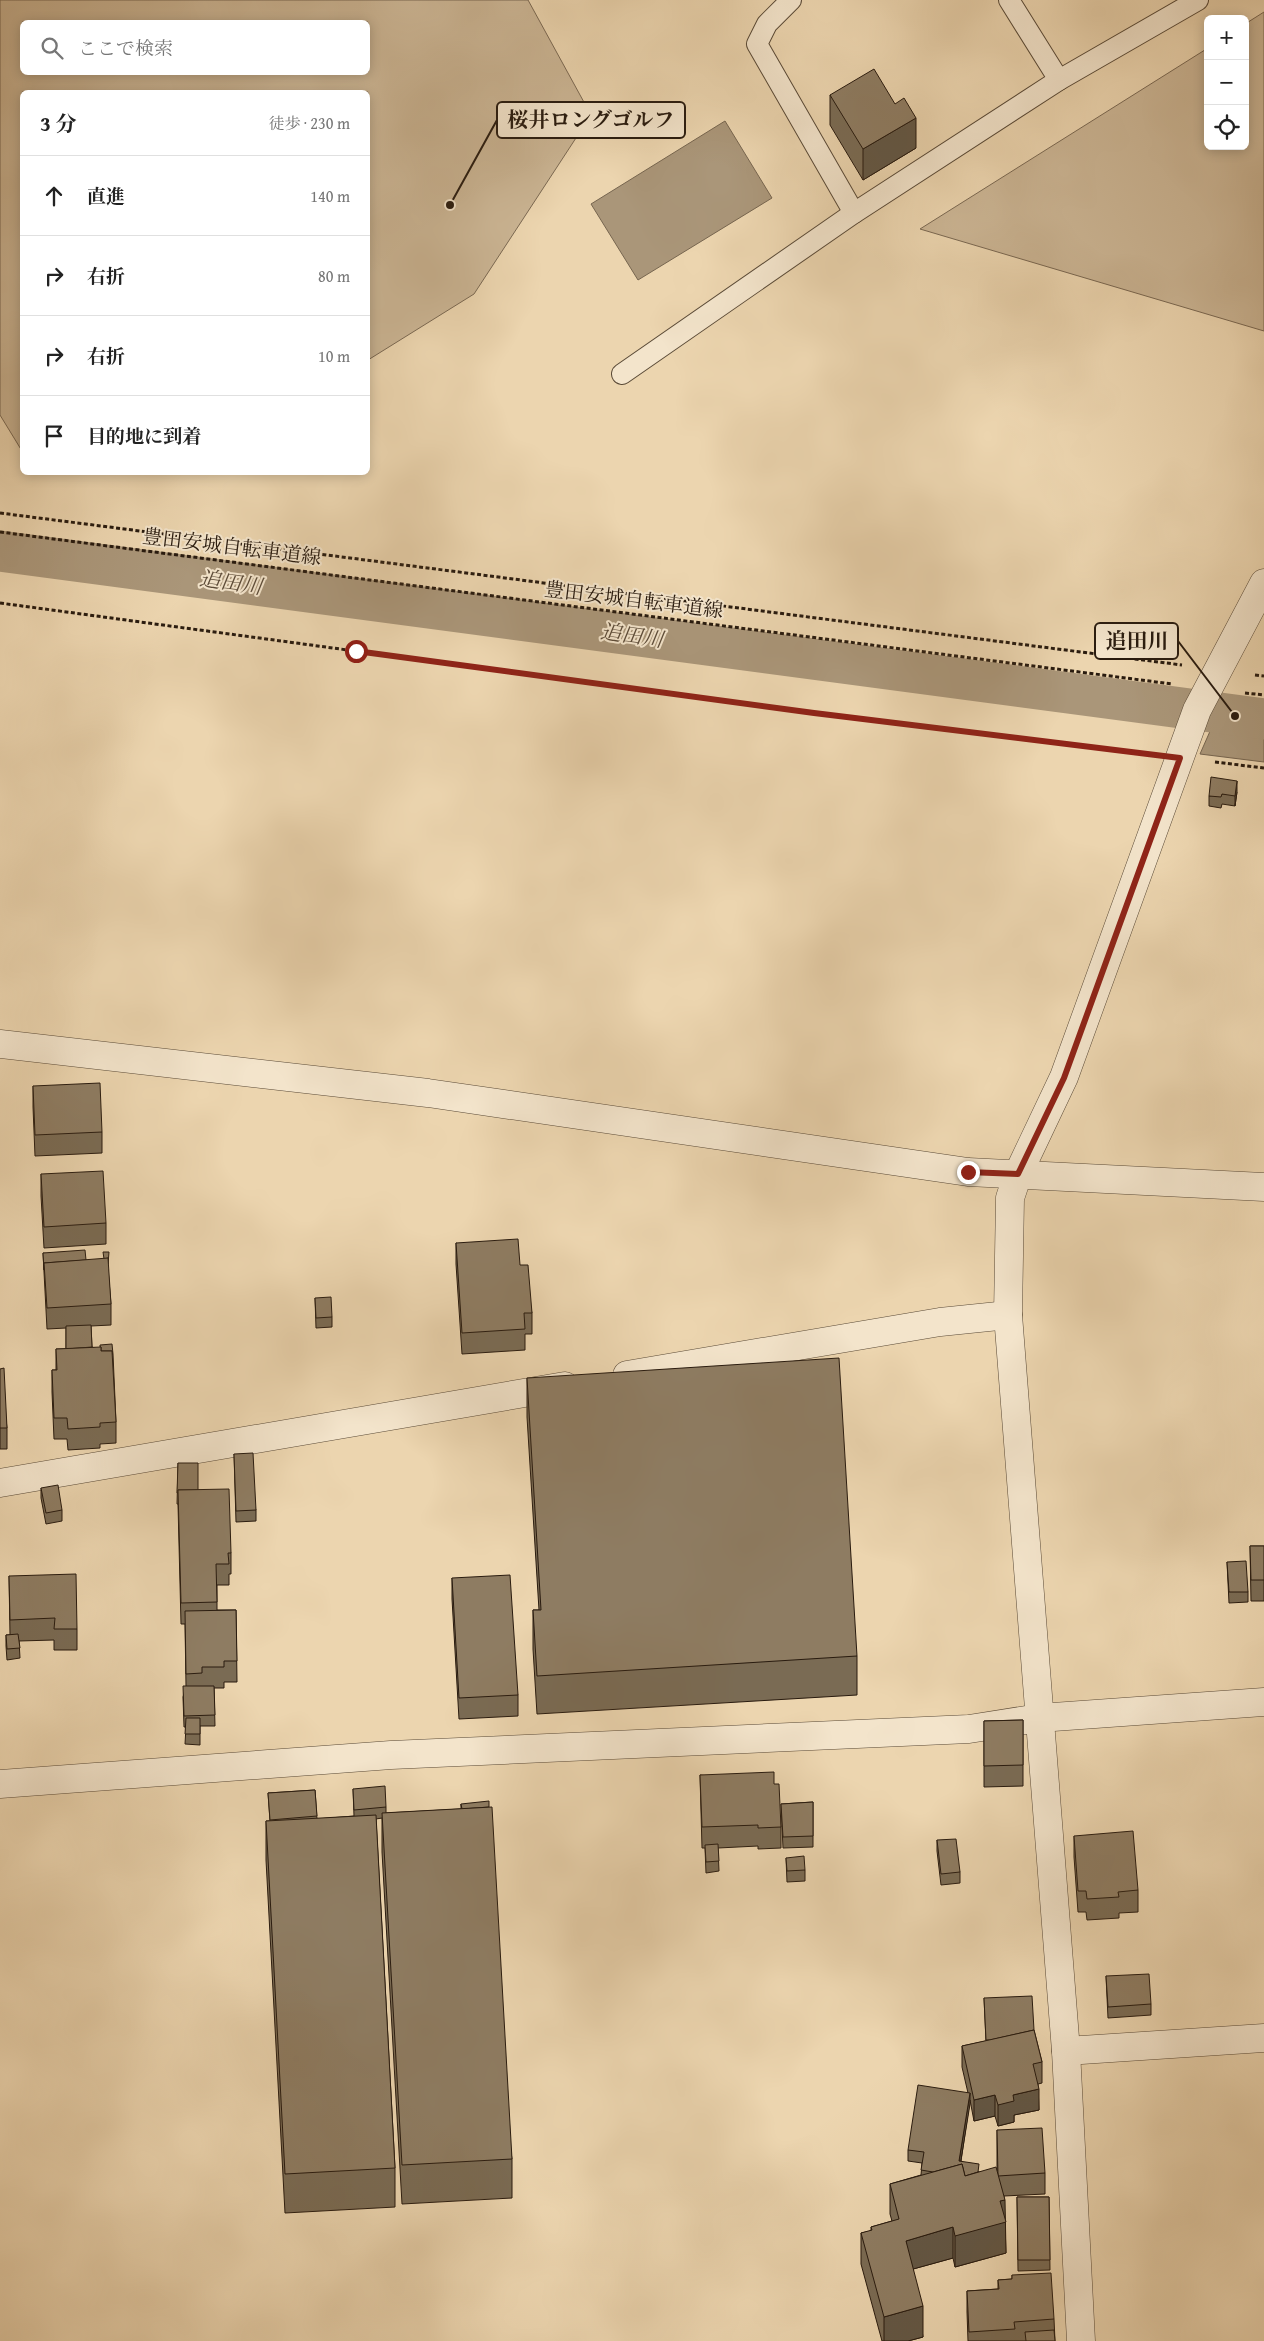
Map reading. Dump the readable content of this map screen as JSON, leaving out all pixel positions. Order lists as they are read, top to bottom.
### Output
{
  "streets": {
    "path": ["豊田安城自転車道線"]
  },
  "water": ["追田川"],
  "places": ["桜井ロングゴルフ", "追田川"],
  "page": {
    "map_buttons": ["+", "−"],
    "search": "ここで検索",
    "heading": ["3 分", "徒歩 · 230 m"],
    "list": [
      ["直進", "140 m"],
      ["右折", "80 m"],
      ["右折", "10 m"],
      "目的地に到着"
    ]
  }
}
